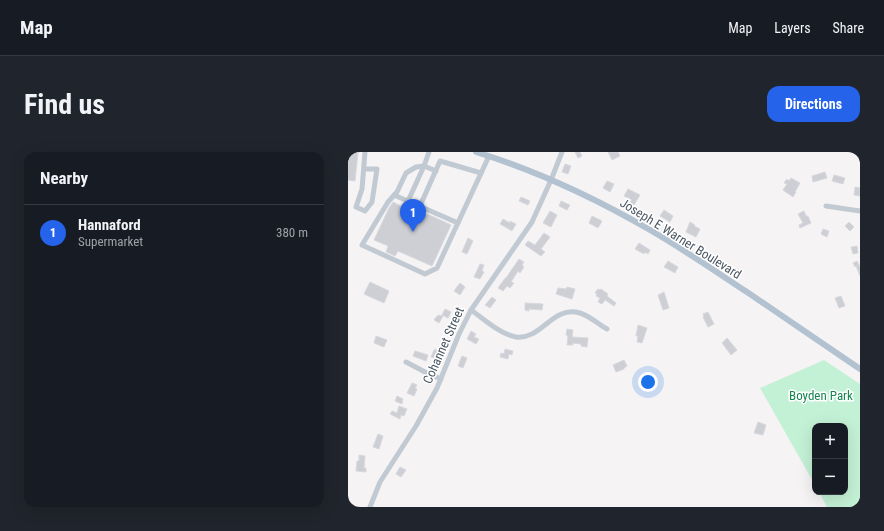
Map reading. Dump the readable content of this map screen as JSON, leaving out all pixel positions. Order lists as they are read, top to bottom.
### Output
{
  "streets": {
    "main road": ["Joseph E Warner Boulevard"],
    "street": ["Cohannet Street"]
  },
  "crossings": [
    ["Joseph E Warner Boulevard", "Cohannet Street"]
  ],
  "parks": ["Boyden Park"],
  "page": {
    "header": "Map",
    "nav": ["Map", "Layers", "Share"],
    "buttons": "Directions",
    "title": "Find us",
    "heading": "Nearby",
    "pins": "1",
    "list": [
      {
        "mark": "1",
        "name": "Hannaford",
        "note": "Supermarket",
        "value": "380 m"
      }
    ],
    "map_buttons": ["+", "−"]
  }
}
